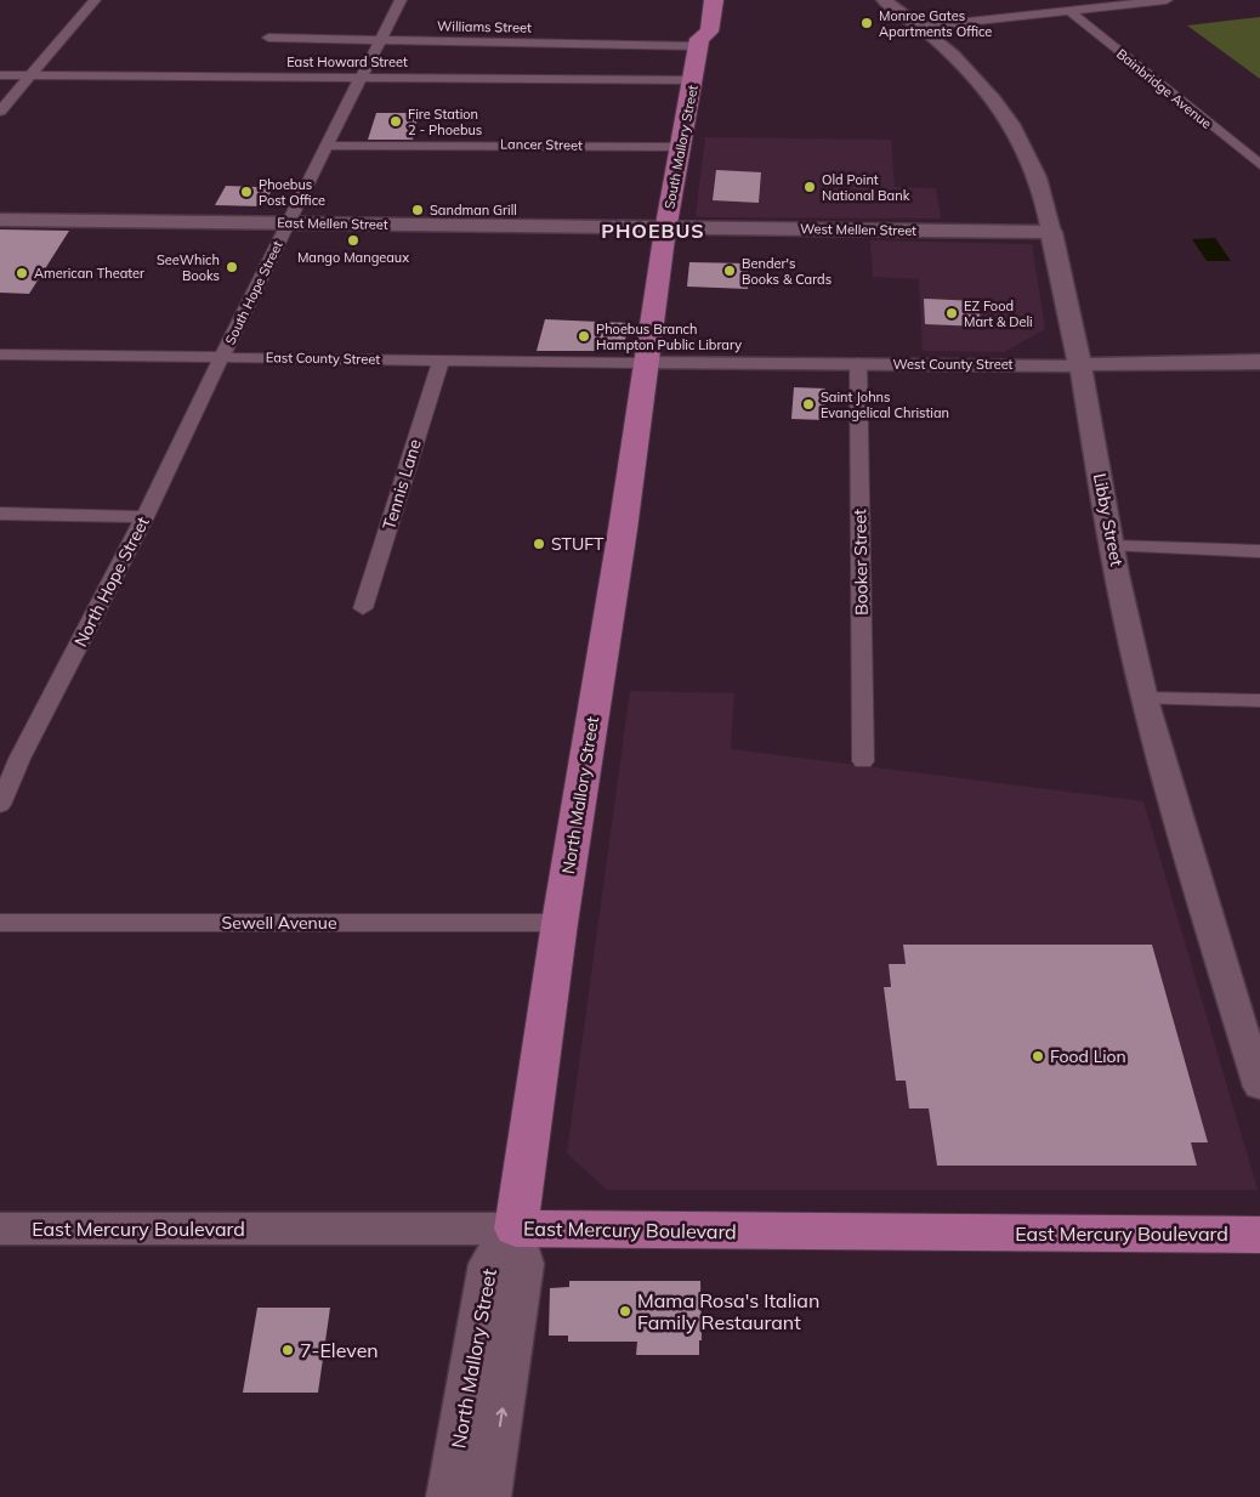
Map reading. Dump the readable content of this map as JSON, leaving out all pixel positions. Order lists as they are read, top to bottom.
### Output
{
  "streets": {
    "main road": [
      "South Mallory Street",
      "East Mellen Street",
      "West Mellen Street",
      "West County Street",
      "Libby Street",
      "North Mallory Street",
      "East Mercury Boulevard"
    ],
    "street": [
      "Williams Street",
      "East Howard Street",
      "Bainbridge Avenue",
      "Lancer Street",
      "South Hope Street",
      "East County Street",
      "Tennis Lane",
      "Booker Street",
      "North Hope Street",
      "Sewell Avenue"
    ]
  },
  "crossings": [
    ["Williams Street", "South Mallory Street"],
    ["Williams Street", "South Hope Street"],
    ["East Howard Street", "South Mallory Street"],
    ["East Howard Street", "South Hope Street"],
    ["Lancer Street", "South Mallory Street"],
    ["Lancer Street", "South Hope Street"],
    ["South Mallory Street", "East Mellen Street"],
    ["South Mallory Street", "West Mellen Street"],
    ["South Mallory Street", "East County Street"],
    ["South Mallory Street", "West County Street"],
    ["South Mallory Street", "North Mallory Street"],
    ["East Mellen Street", "West Mellen Street"],
    ["East Mellen Street", "South Hope Street"],
    ["West Mellen Street", "Libby Street"],
    ["South Hope Street", "East County Street"],
    ["South Hope Street", "North Hope Street"],
    ["East County Street", "West County Street"],
    ["East County Street", "Tennis Lane"],
    ["East County Street", "North Hope Street"],
    ["East County Street", "North Mallory Street"],
    ["West County Street", "Libby Street"],
    ["West County Street", "Booker Street"],
    ["West County Street", "North Mallory Street"],
    ["North Mallory Street", "Sewell Avenue"],
    ["North Mallory Street", "East Mercury Boulevard"]
  ],
  "districts": ["PHOEBUS"],
  "places": [
    "Monroe Gates Apartments Office",
    "Fire Station 2 - Phoebus",
    "Old Point National Bank",
    "Phoebus Post Office",
    "Sandman Grill",
    "Mango Mangeaux",
    "SeeWhich Books",
    "Bender's Books & Cards",
    "American Theater",
    "EZ Food Mart & Deli",
    "Phoebus Branch Hampton Public Library",
    "Saint Johns Evangelical Christian",
    "STUFT",
    "Food Lion",
    "Mama Rosa's Italian Family Restaurant",
    "7-Eleven"
  ]
}
